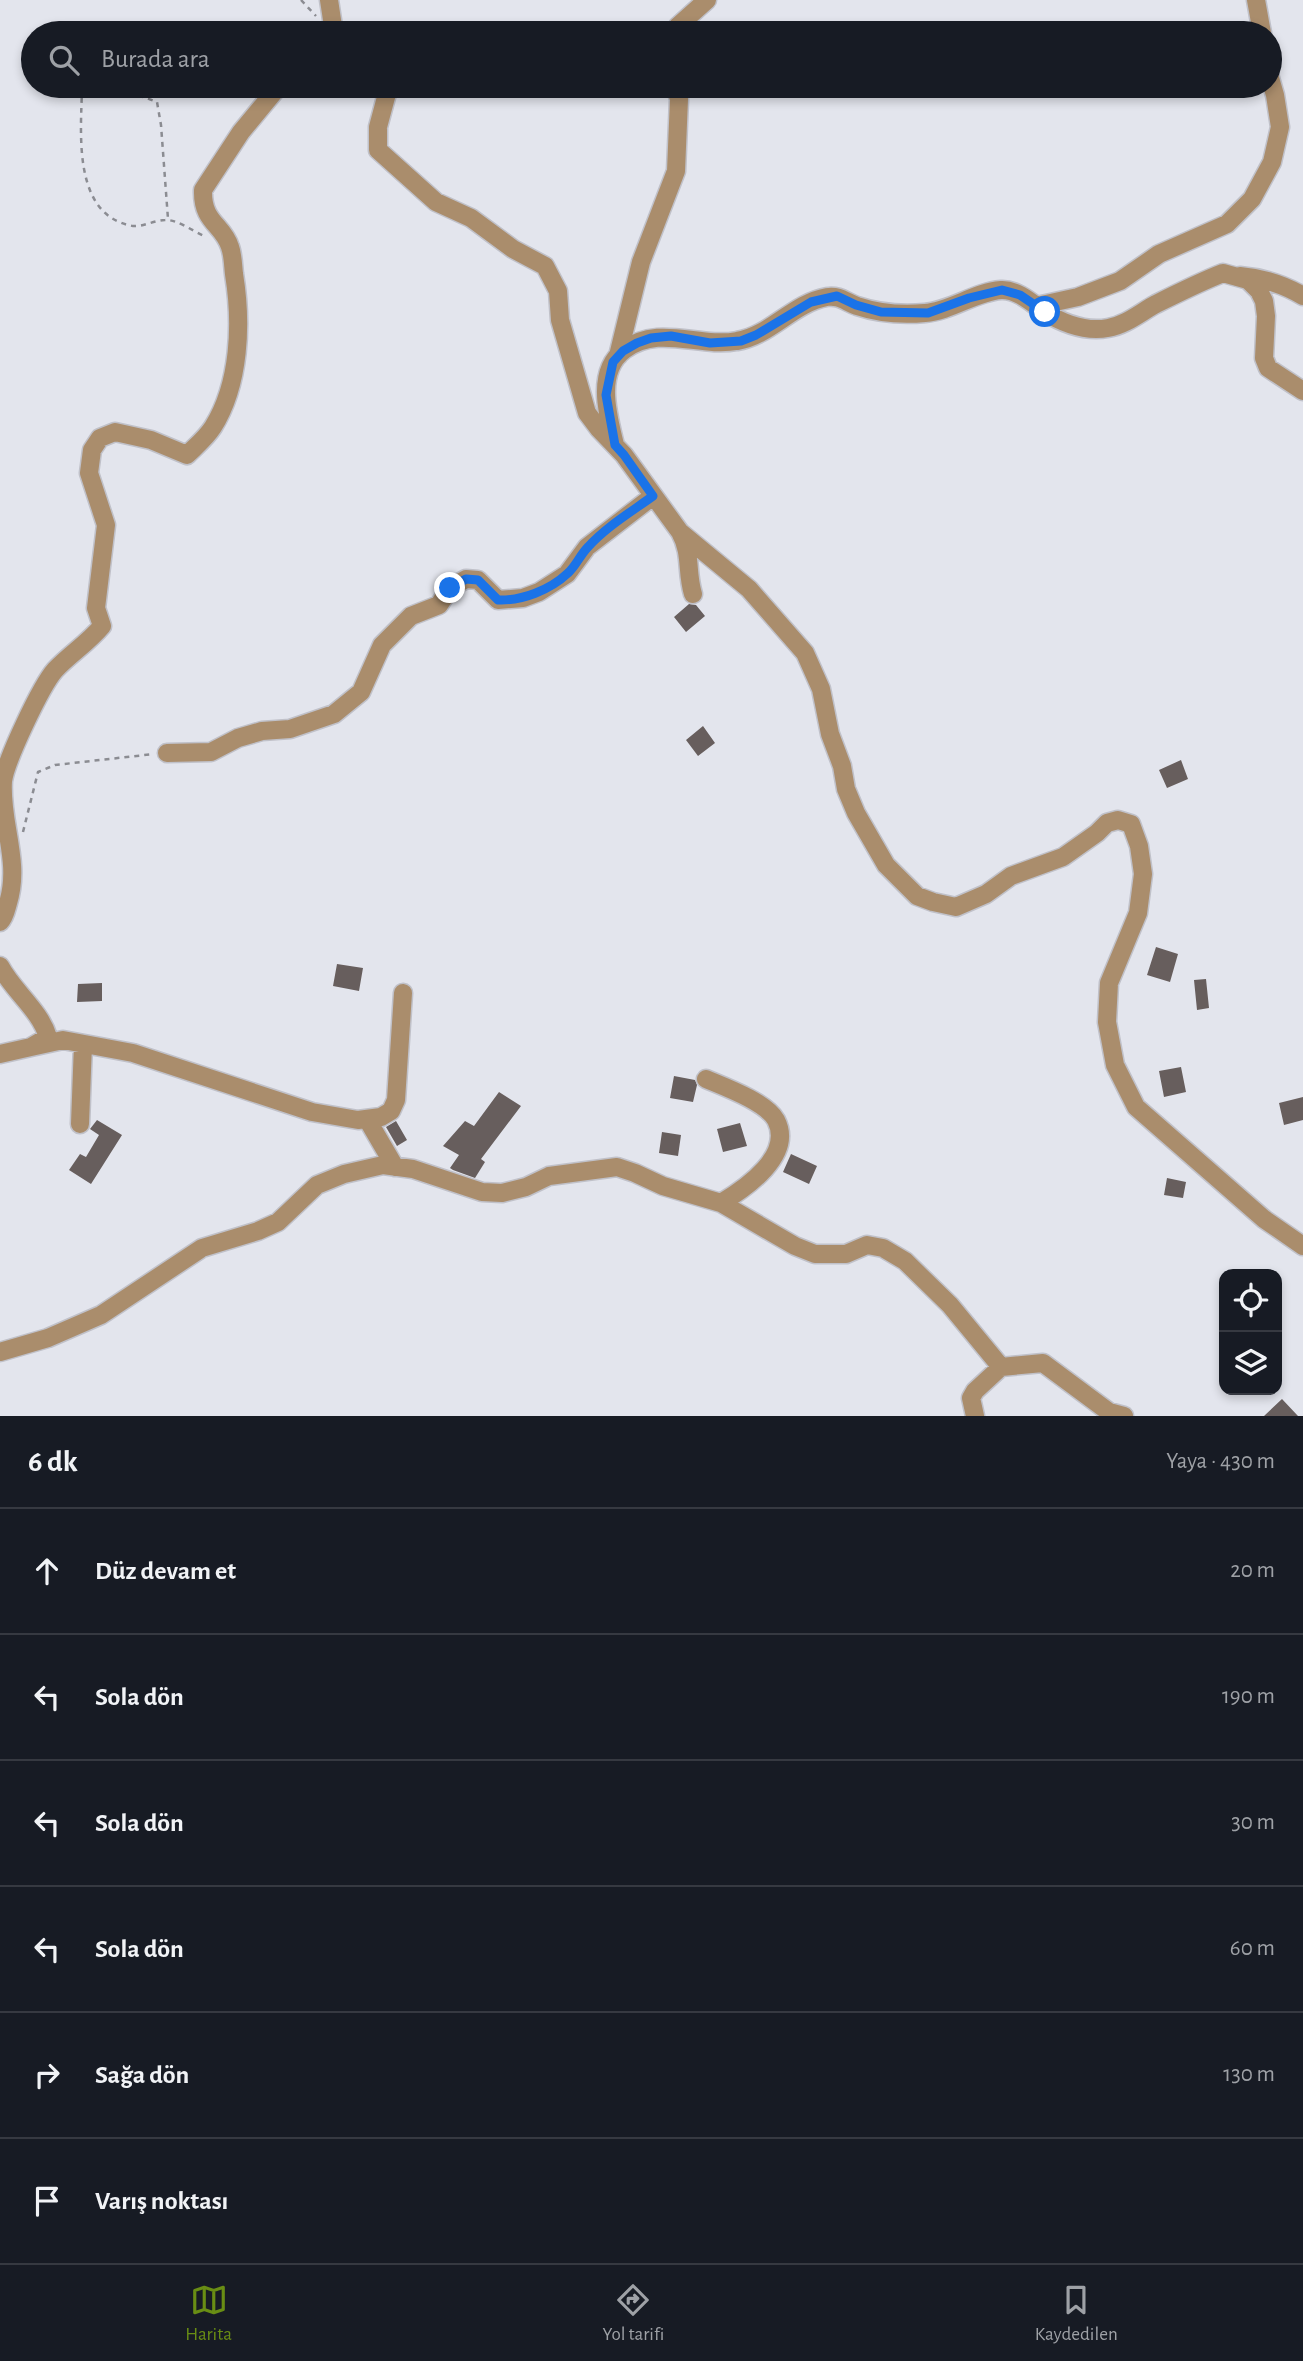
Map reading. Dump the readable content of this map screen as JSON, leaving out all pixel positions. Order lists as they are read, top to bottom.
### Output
{
  "page": {
    "search": "Burada ara",
    "heading": ["6 dk", "Yaya · 430 m"],
    "list": [
      ["Düz devam et", "20 m"],
      ["Sola dön", "190 m"],
      ["Sola dön", "30 m"],
      ["Sola dön", "60 m"],
      ["Sağa dön", "130 m"],
      "Varış noktası"
    ],
    "nav": ["Harita", "Yol tarifi", "Kaydedilen"]
  }
}
